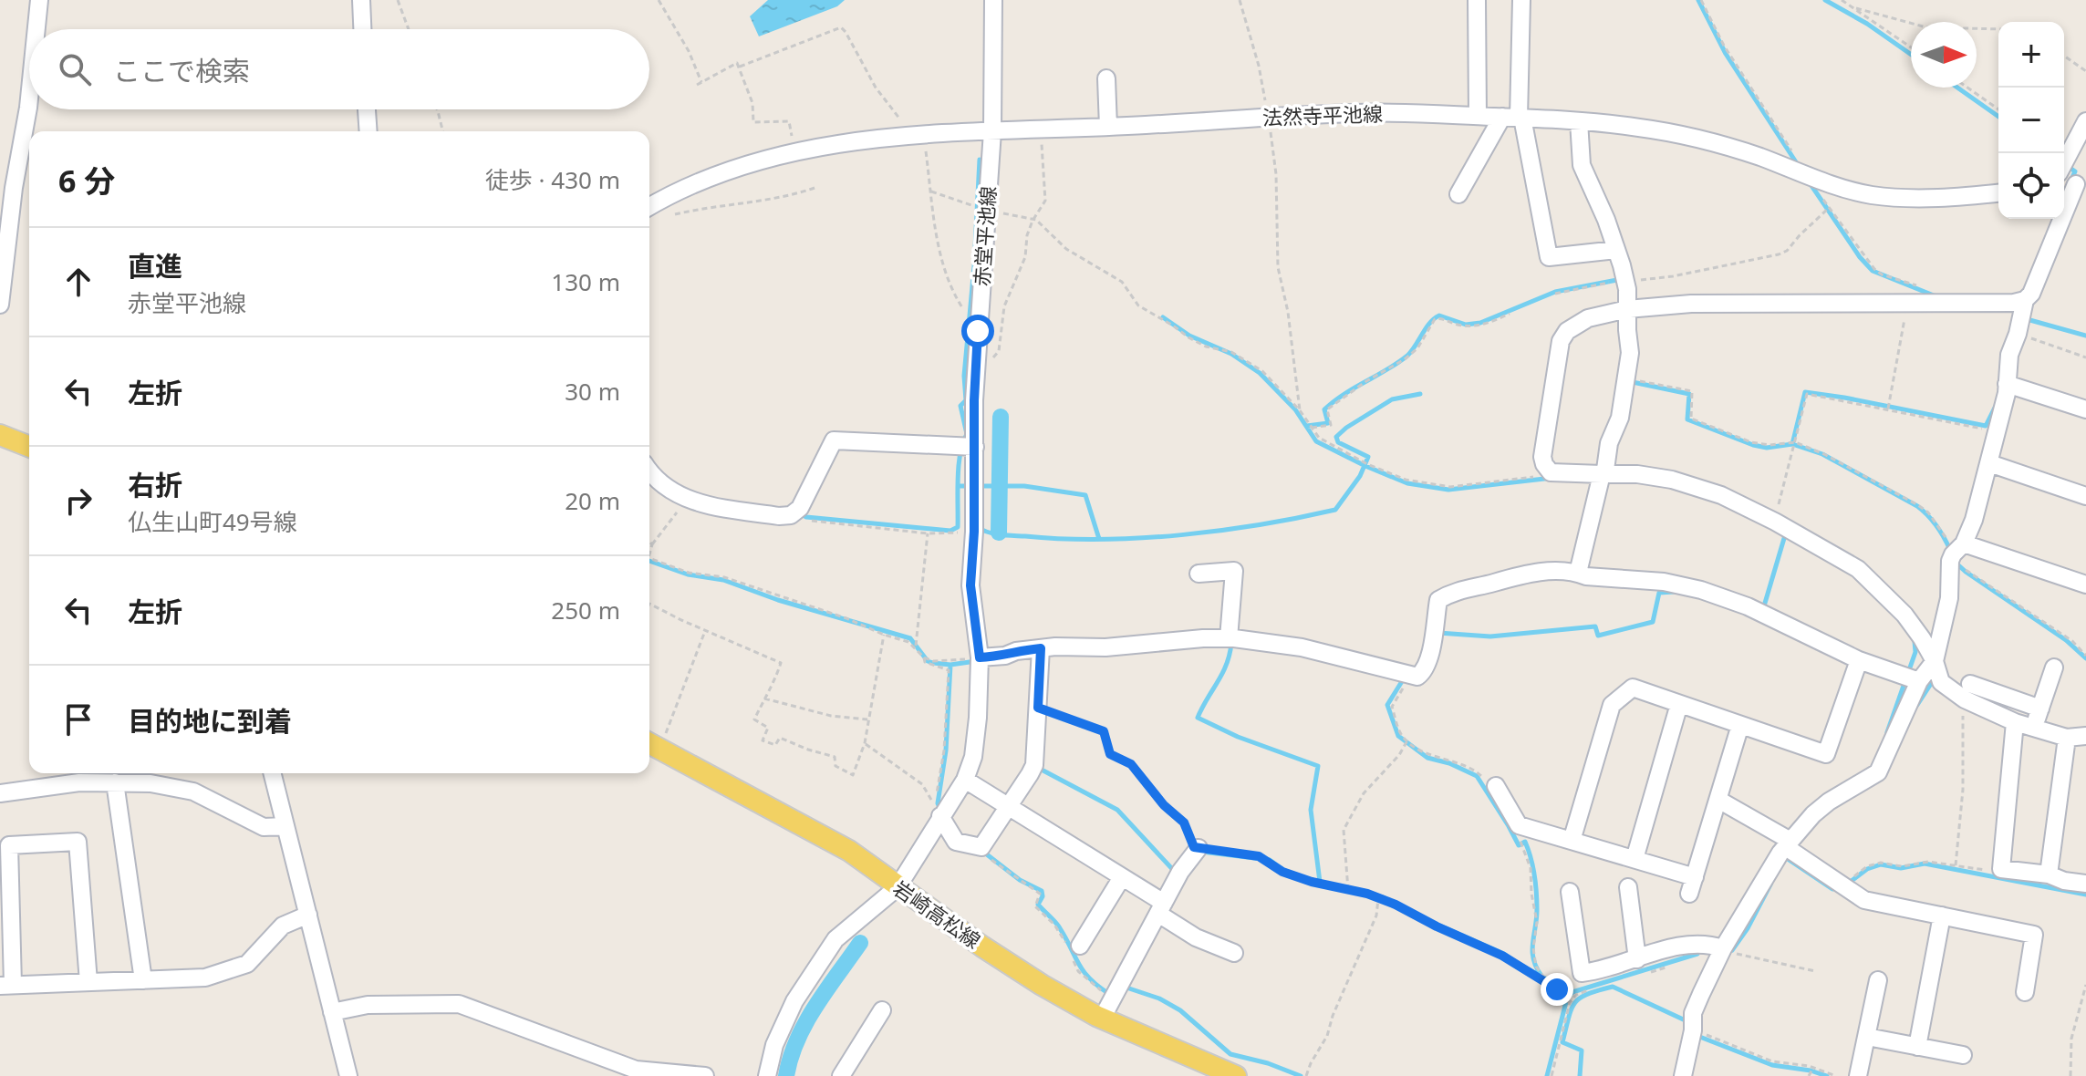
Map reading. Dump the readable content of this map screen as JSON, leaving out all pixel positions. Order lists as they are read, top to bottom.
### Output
{
  "streets": {
    "main road": ["岩崎高松線"],
    "street": ["法然寺平池線", "赤堂平池線"]
  },
  "crossings": [
    ["法然寺平池線", "赤堂平池線"],
    ["赤堂平池線", "岩崎高松線"]
  ],
  "north": "right",
  "page": {
    "map_buttons": ["+", "−"],
    "search": "ここで検索",
    "heading": ["6 分", "徒歩 · 430 m"],
    "list": [
      ["直進", "赤堂平池線", "130 m"],
      ["左折", "30 m"],
      ["右折", "仏生山町49号線", "20 m"],
      ["左折", "250 m"],
      "目的地に到着"
    ]
  }
}
